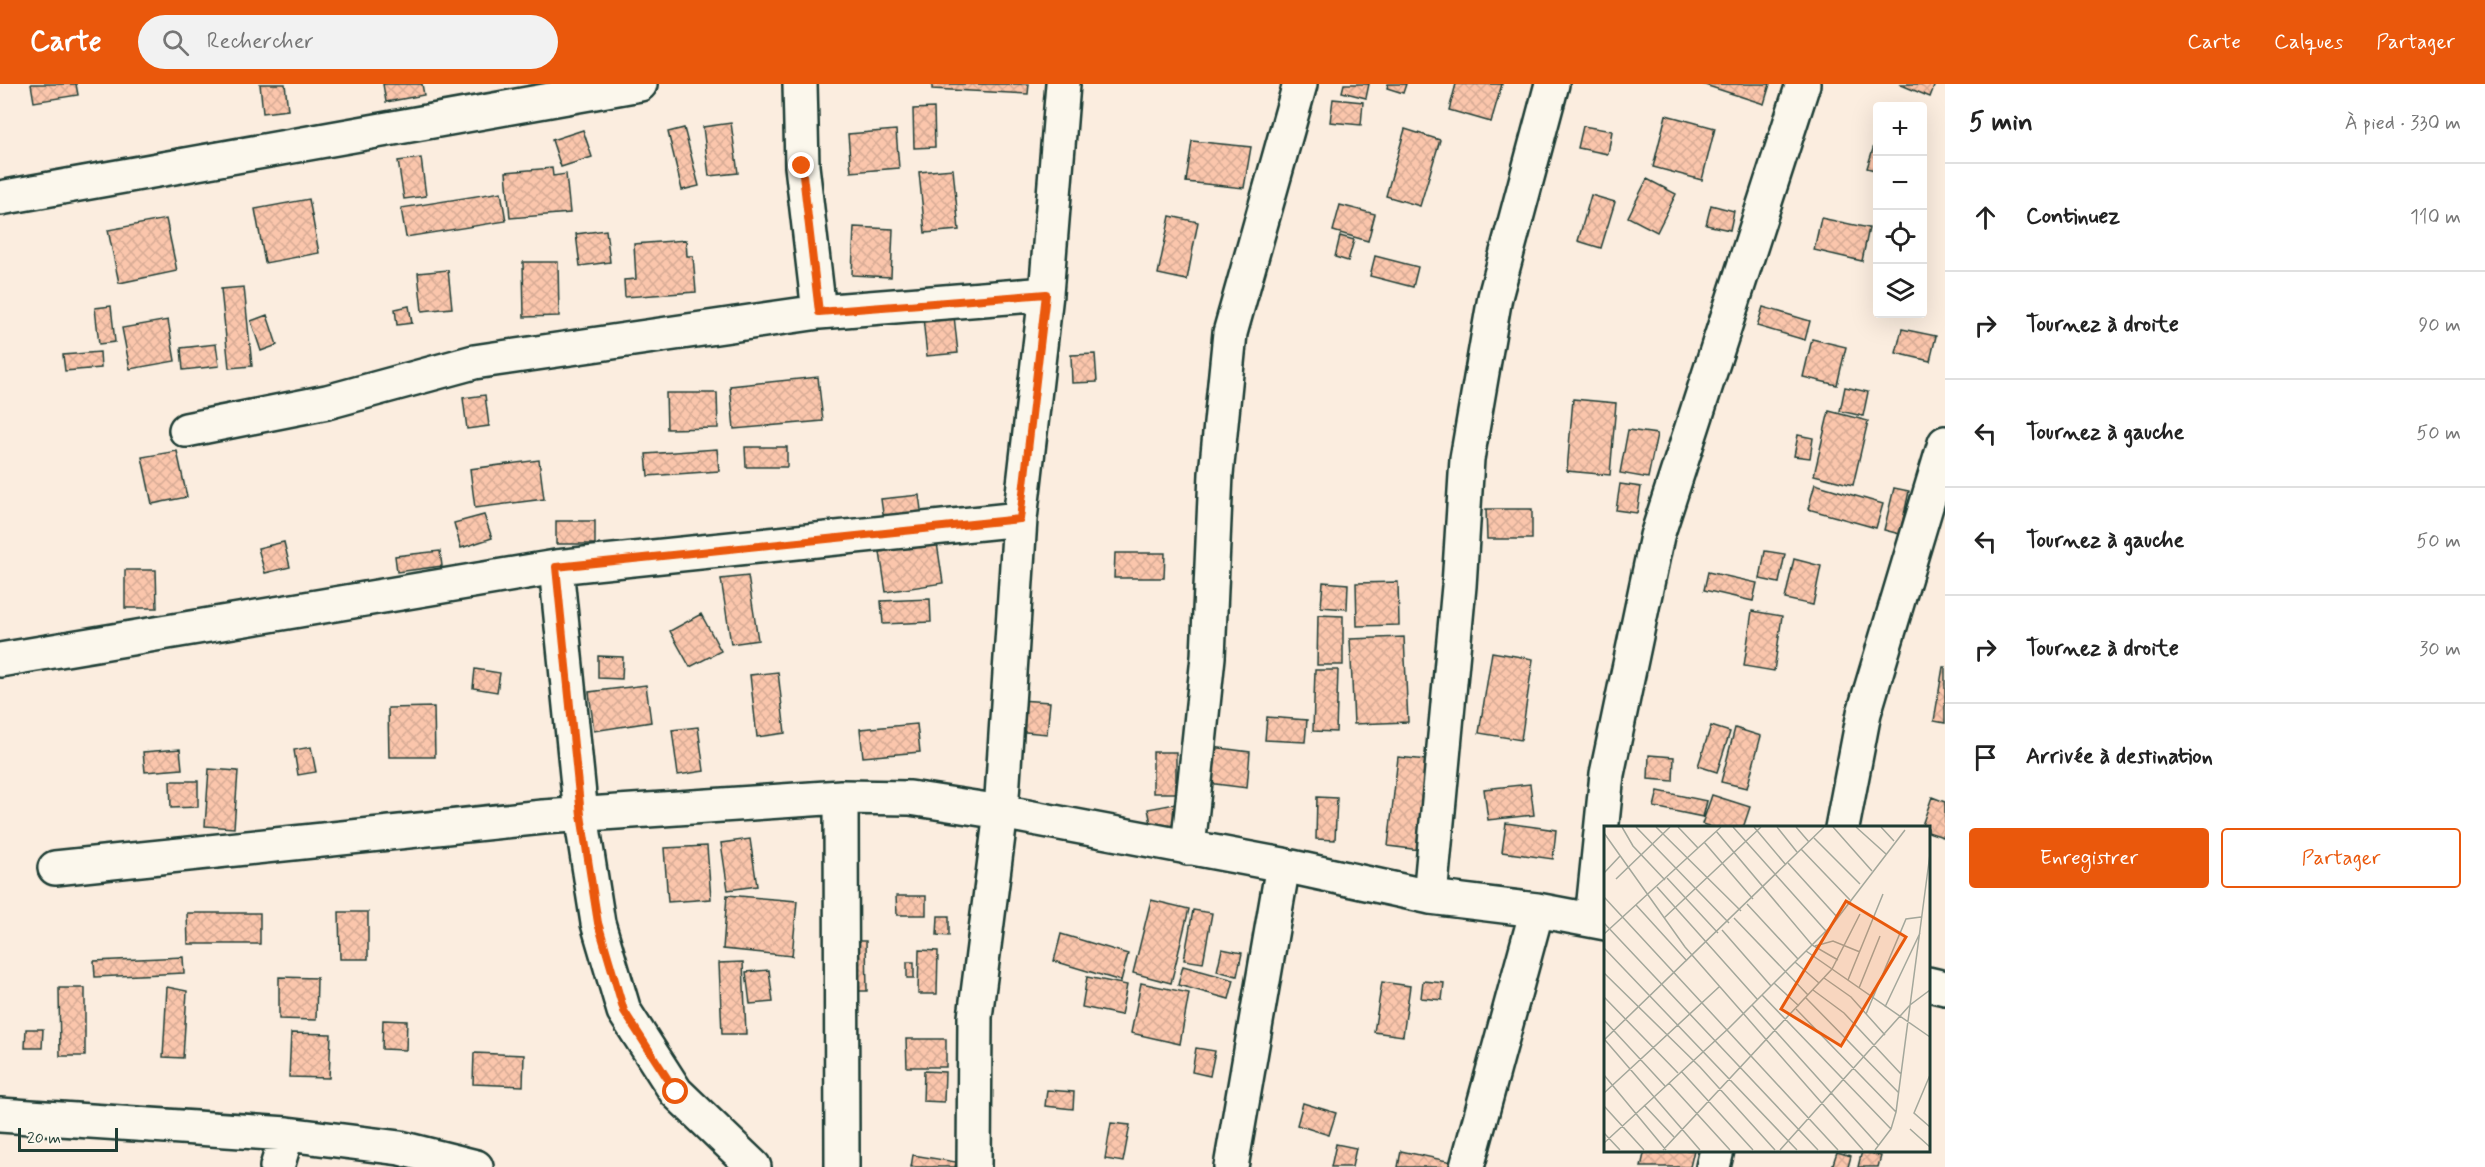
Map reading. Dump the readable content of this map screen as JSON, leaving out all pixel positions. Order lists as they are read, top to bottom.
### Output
{
  "scale_bar": "20 m",
  "page": {
    "header": "Carte",
    "search": "Rechercher",
    "nav": ["Carte", "Calques", "Partager"],
    "heading": ["5 min", "À pied · 330 m"],
    "map_buttons": ["+", "−"],
    "list": [
      ["Continuez", "110 m"],
      ["Tournez à droite", "90 m"],
      ["Tournez à gauche", "50 m"],
      ["Tournez à gauche", "50 m"],
      ["Tournez à droite", "30 m"],
      "Arrivée à destination"
    ],
    "buttons": ["Enregistrer", "Partager"],
    "scale": "20 m"
  }
}
